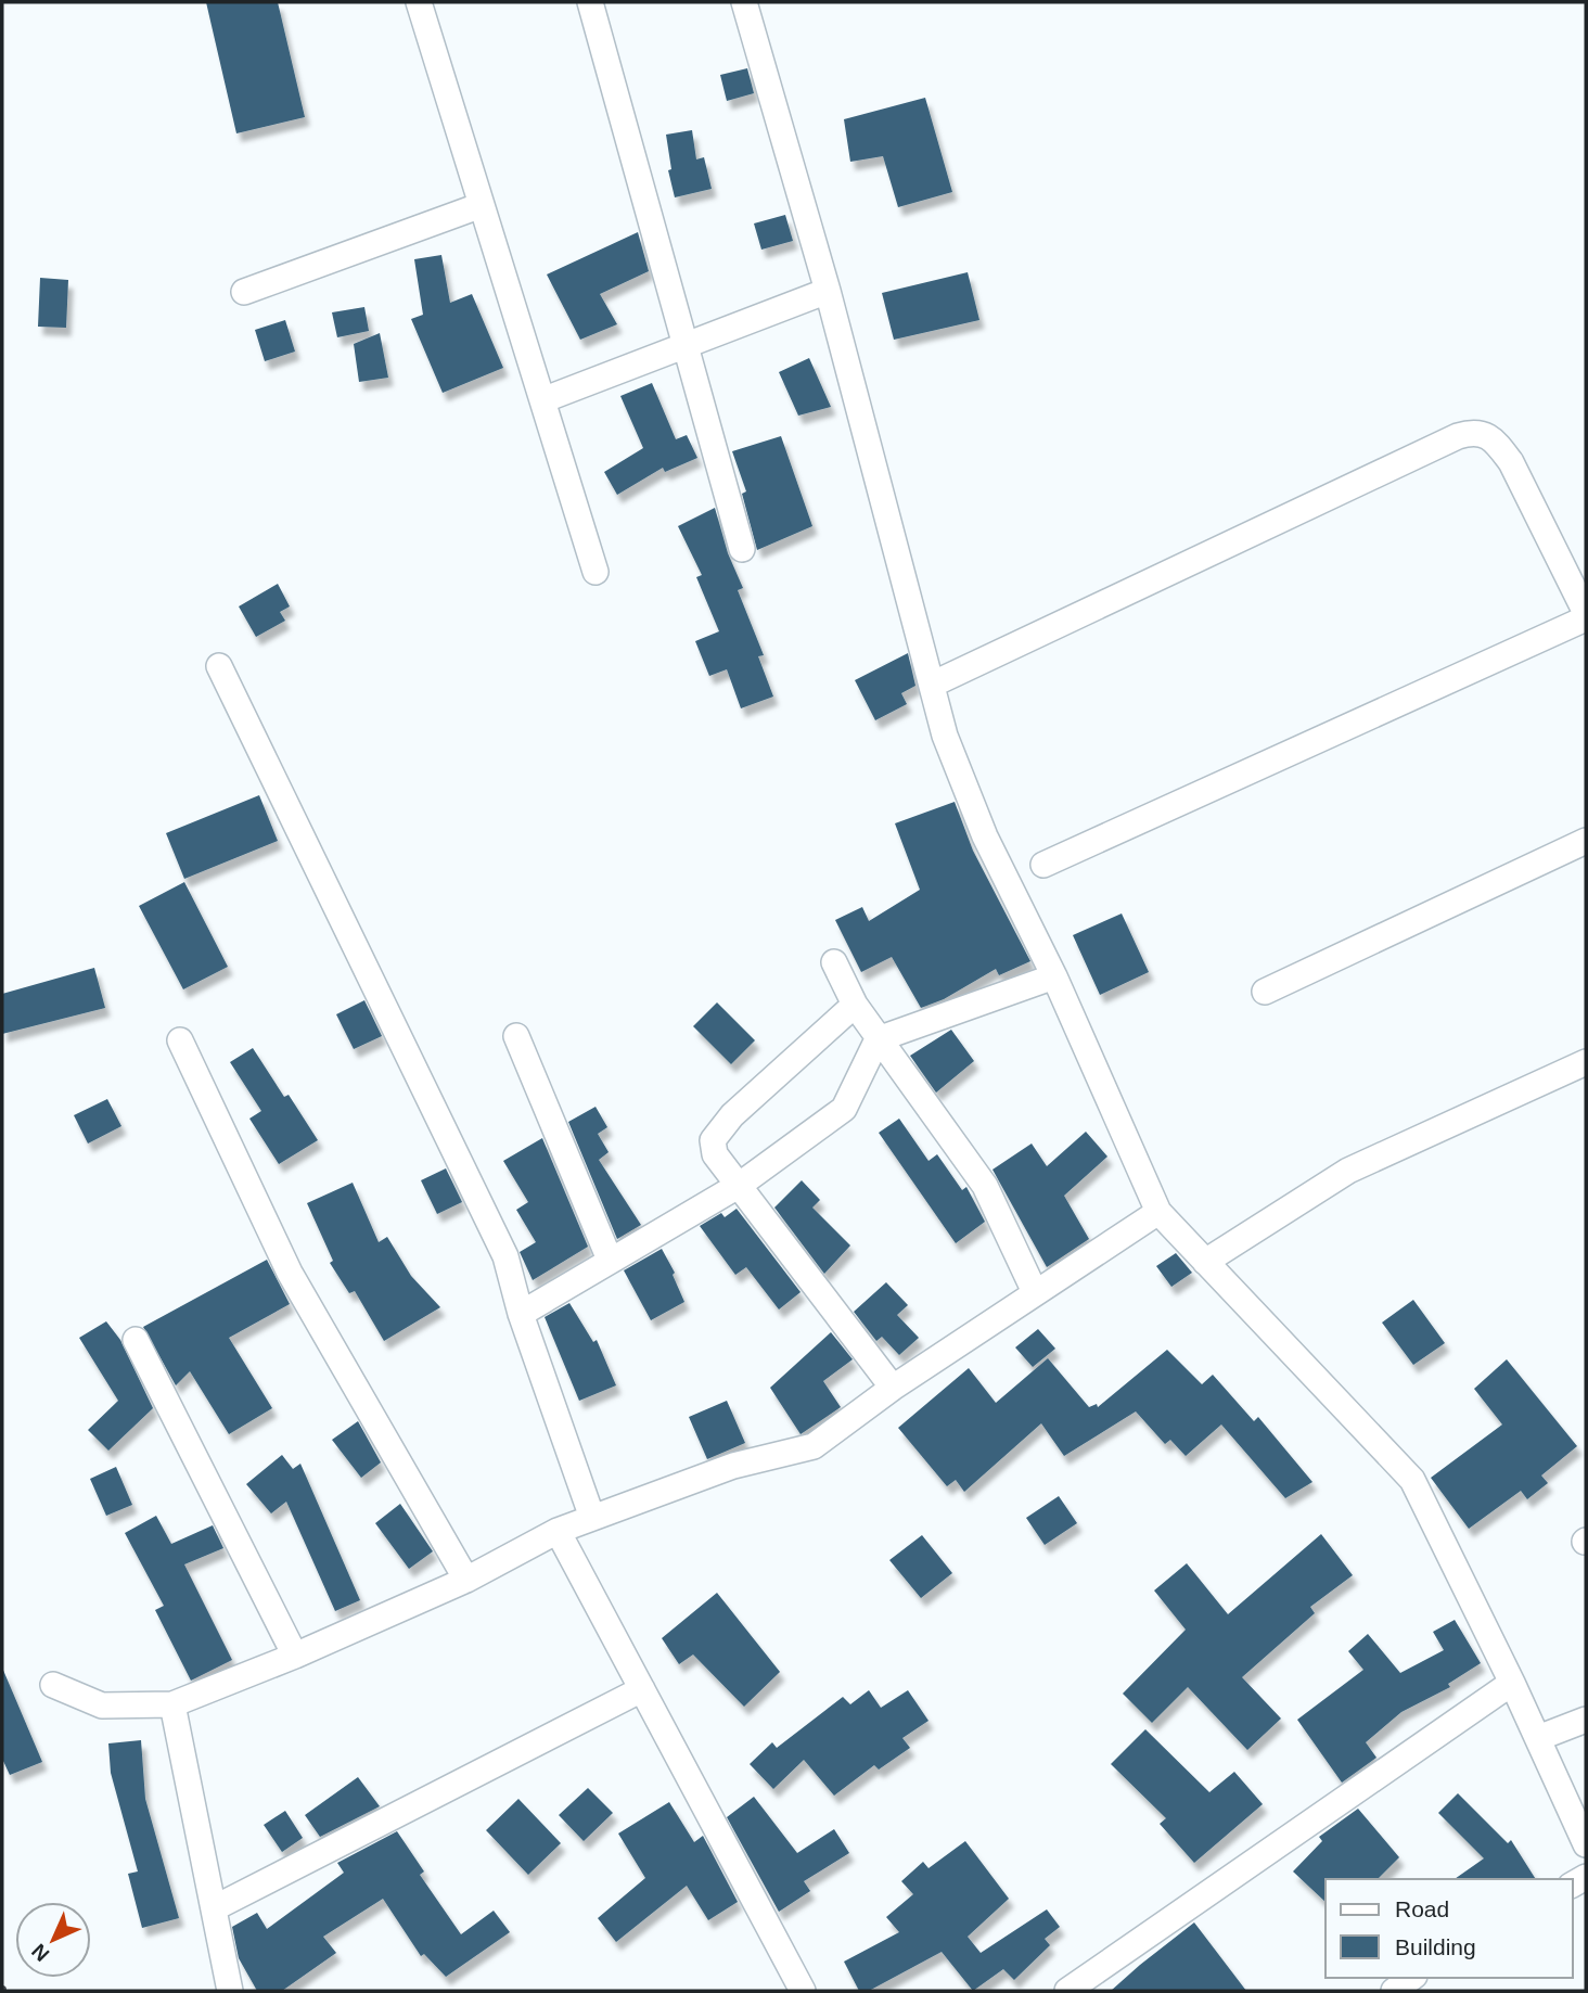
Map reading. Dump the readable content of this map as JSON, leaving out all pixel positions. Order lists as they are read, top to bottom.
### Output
{
  "legend": ["Road", "Building"],
  "north": "bottom left"
}
